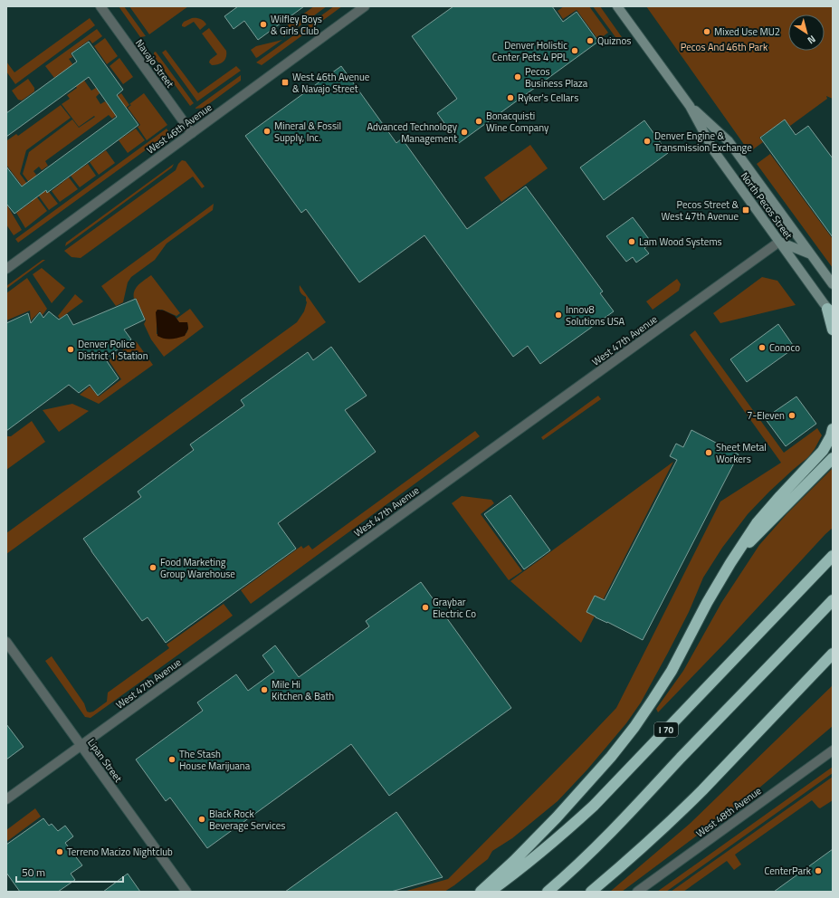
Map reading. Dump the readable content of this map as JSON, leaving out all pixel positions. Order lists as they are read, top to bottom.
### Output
{
  "streets": {
    "highway": ["I 70"],
    "main road": ["North Pecos Street"],
    "street": [
      "Navajo Street",
      "West 46th Avenue",
      "West 47th Avenue",
      "Lipan Street",
      "West 48th Avenue"
    ]
  },
  "crossings": [
    ["Navajo Street", "West 46th Avenue"],
    ["North Pecos Street", "West 47th Avenue"],
    ["West 47th Avenue", "Lipan Street"]
  ],
  "parks": ["Pecos And 46th Park"],
  "places": {
    "other": [
      "Wilfley Boys & Girls Club",
      "Mixed Use MU2",
      "Quiznos",
      "Denver Holistic Center Pets 4 PPL",
      "Pecos Business Plaza",
      "Ryker's Cellars",
      "Bonacquisti Wine Company",
      "Mineral & Fossil Supply, Inc.",
      "Advanced Technology Management",
      "Denver Engine & Transmission Exchange",
      "Lam Wood Systems",
      "Innov8 Solutions USA",
      "Conoco",
      "Denver Police District 1 Station",
      "7-Eleven",
      "Sheet Metal Workers",
      "Food Marketing Group Warehouse",
      "Graybar Electric Co",
      "Mile Hi Kitchen & Bath",
      "The Stash House Marijuana",
      "Black Rock Beverage Services",
      "Terreno Macizo Nightclub",
      "CenterPark"
    ],
    "transit": ["West 46th Avenue & Navajo Street", "Pecos Street & West 47th Avenue"]
  },
  "scale_bar": "50 m",
  "north": "bottom right"
}
